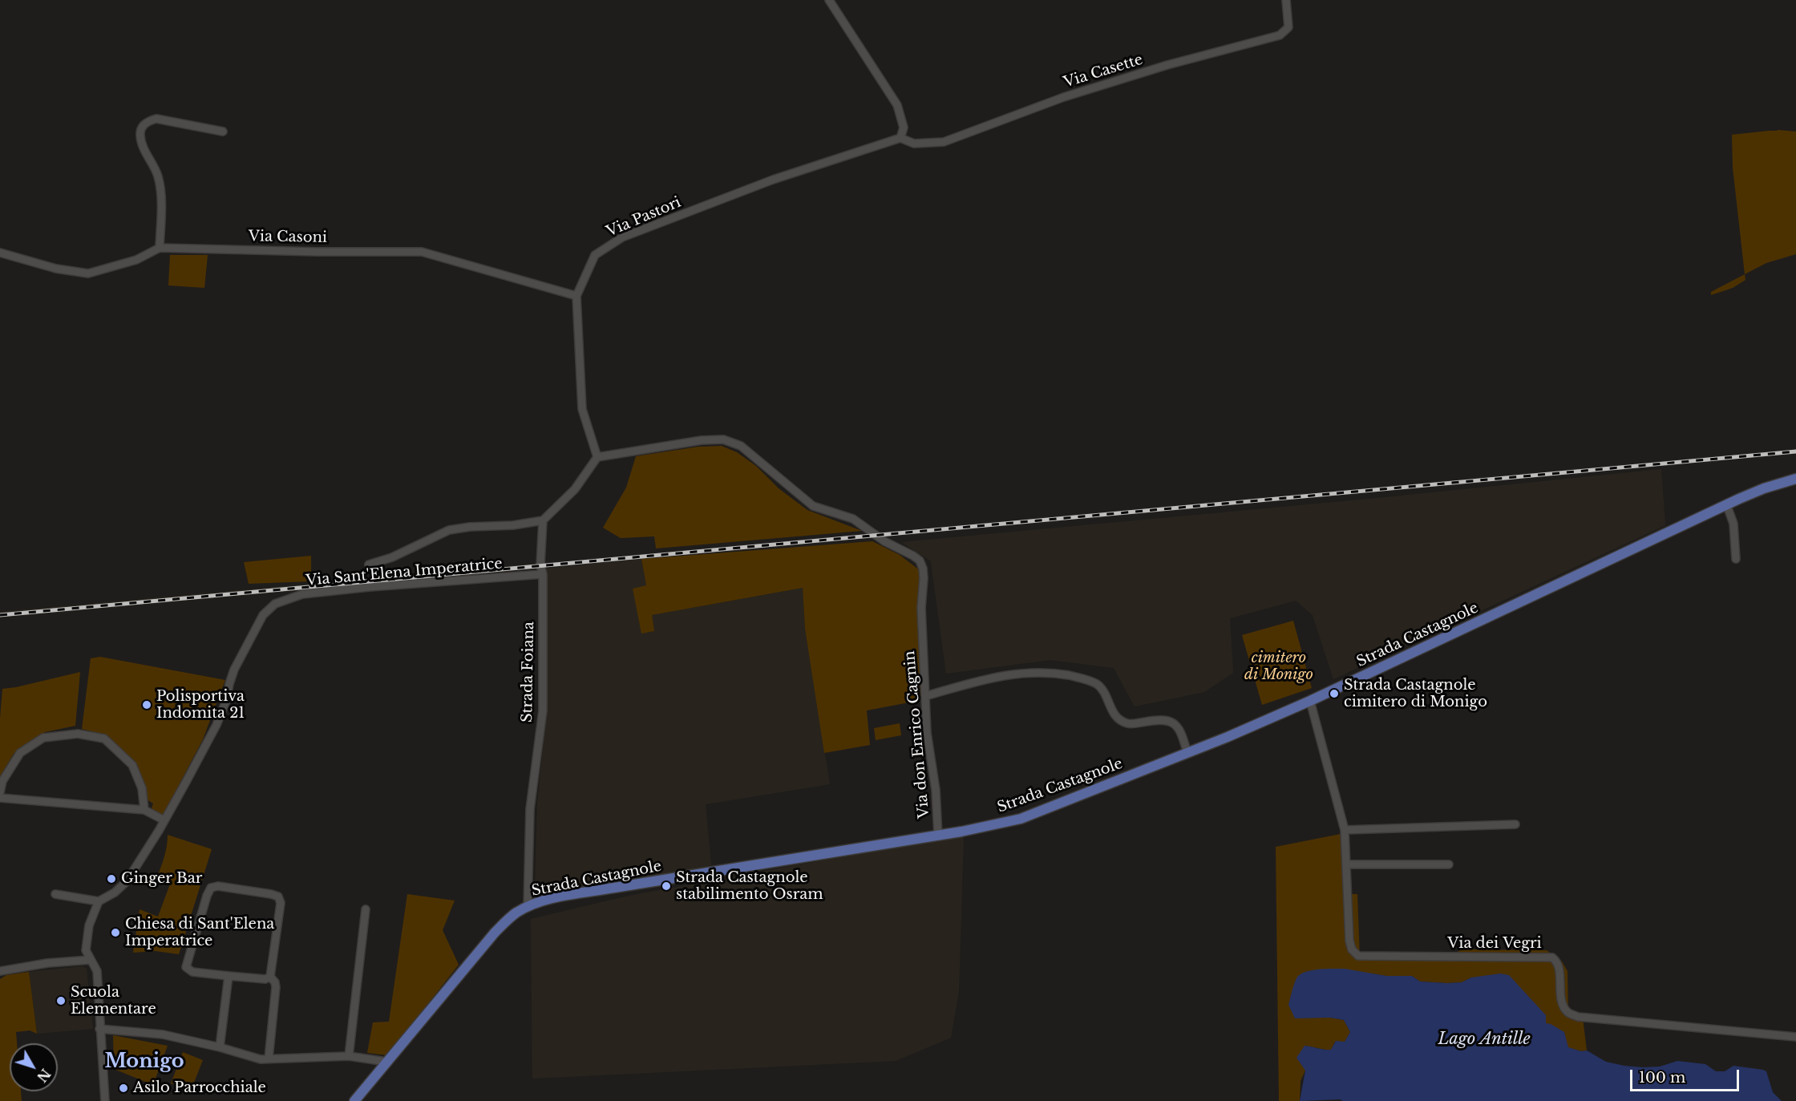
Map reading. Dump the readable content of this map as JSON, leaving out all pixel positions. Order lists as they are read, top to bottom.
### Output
{
  "streets": {
    "main road": ["Strada Castagnole"],
    "street": [
      "Via Casette",
      "Via Pastori",
      "Via Casoni",
      "Via Sant'Elena Imperatrice",
      "Strada Foiana",
      "Via don Enrico Cagnin",
      "Via dei Vegri"
    ]
  },
  "crossings": [
    ["Via Casette", "Via Pastori"],
    ["Via Pastori", "Via Casoni"],
    ["Via Pastori", "Via don Enrico Cagnin"],
    ["Via Sant'Elena Imperatrice", "Strada Foiana"],
    ["Strada Castagnole", "Strada Foiana"],
    ["Strada Castagnole", "Via don Enrico Cagnin"],
    ["Strada Castagnole", "Via dei Vegri"]
  ],
  "districts": ["Monigo"],
  "water": ["Lago Antille"],
  "parks": ["cimitero di Monigo"],
  "places": [
    "Strada Castagnole cimitero di Monigo",
    "Polisportiva Indomita 21",
    "Ginger Bar",
    "Strada Castagnole stabilimento Osram",
    "Chiesa di Sant'Elena Imperatrice",
    "Scuola Elementare",
    "Asilo Parrocchiale"
  ],
  "scale_bar": "100 m",
  "north": "bottom right"
}
